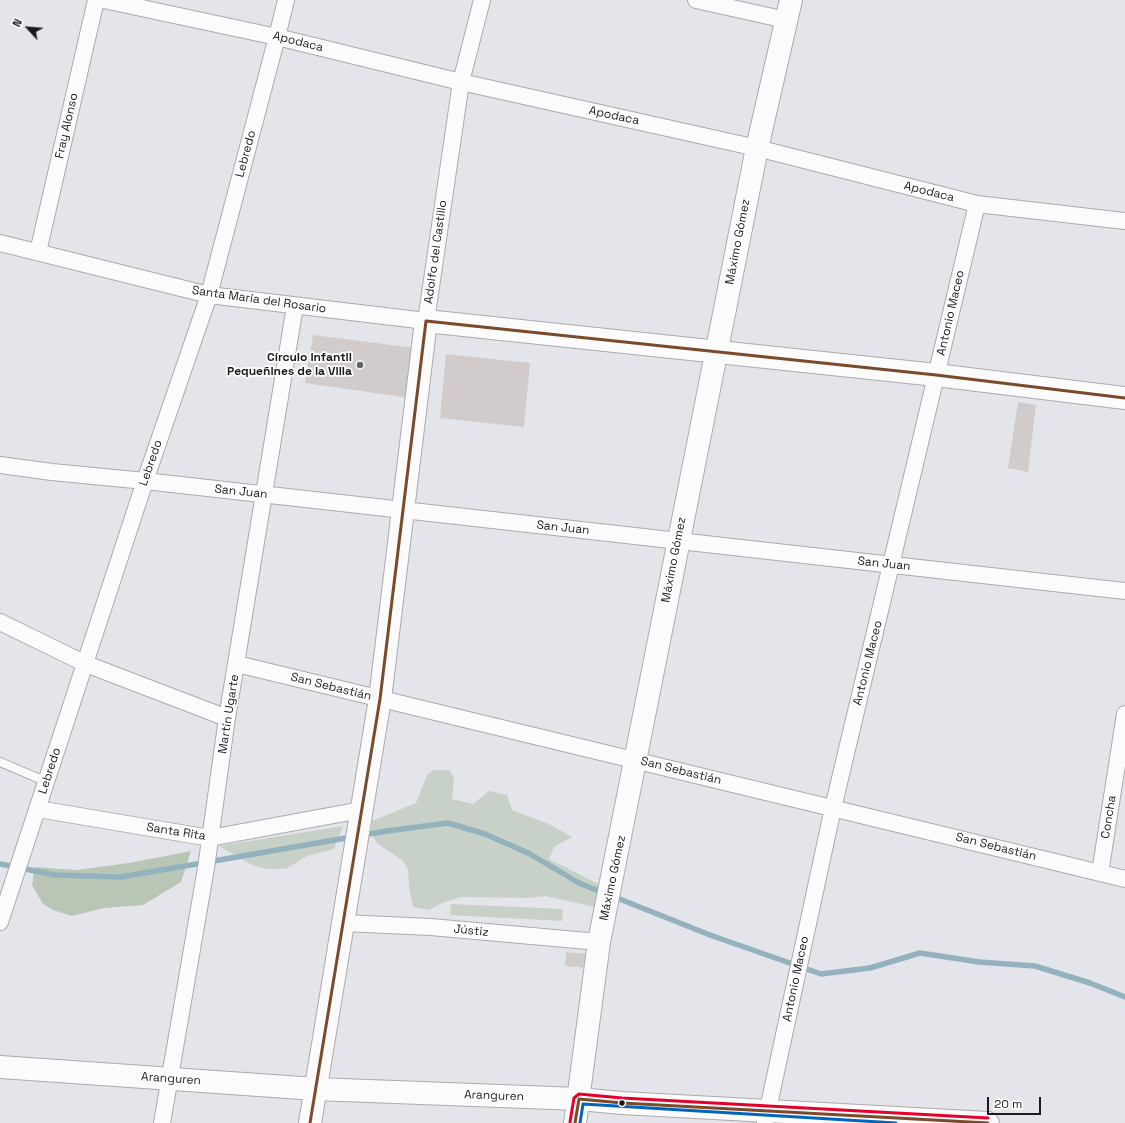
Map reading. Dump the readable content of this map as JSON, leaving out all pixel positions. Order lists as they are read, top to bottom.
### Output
{
  "streets": {
    "street": [
      "Apodaca",
      "Fray Alonso",
      "Lebredo",
      "Máximo Gómez",
      "Adolfo del Castillo",
      "Santa María del Rosario",
      "Antonio Maceo",
      "San Juan",
      "San Sebastián",
      "Martín Ugarte",
      "Concha",
      "Santa Rita",
      "Jústiz",
      "Aranguren"
    ]
  },
  "crossings": [
    ["Apodaca", "Lebredo"],
    ["Apodaca", "Máximo Gómez"],
    ["Apodaca", "Adolfo del Castillo"],
    ["Apodaca", "Antonio Maceo"],
    ["Fray Alonso", "Santa María del Rosario"],
    ["Lebredo", "Santa María del Rosario"],
    ["Lebredo", "San Juan"],
    ["Lebredo", "Santa Rita"],
    ["Máximo Gómez", "San Juan"],
    ["Máximo Gómez", "San Sebastián"],
    ["Máximo Gómez", "Jústiz"],
    ["Máximo Gómez", "Aranguren"],
    ["Adolfo del Castillo", "Santa María del Rosario"],
    ["Adolfo del Castillo", "San Juan"],
    ["Adolfo del Castillo", "San Sebastián"],
    ["Adolfo del Castillo", "Santa Rita"],
    ["Adolfo del Castillo", "Jústiz"],
    ["Adolfo del Castillo", "Aranguren"],
    ["Santa María del Rosario", "Martín Ugarte"],
    ["Antonio Maceo", "San Juan"],
    ["Antonio Maceo", "San Sebastián"],
    ["Antonio Maceo", "Aranguren"],
    ["San Juan", "Martín Ugarte"],
    ["San Sebastián", "Martín Ugarte"],
    ["San Sebastián", "Concha"],
    ["Martín Ugarte", "Santa Rita"],
    ["Martín Ugarte", "Aranguren"]
  ],
  "places": ["Círculo Infantil Pequeñines de la Villa"],
  "scale_bar": "20 m",
  "north": "top left"
}
